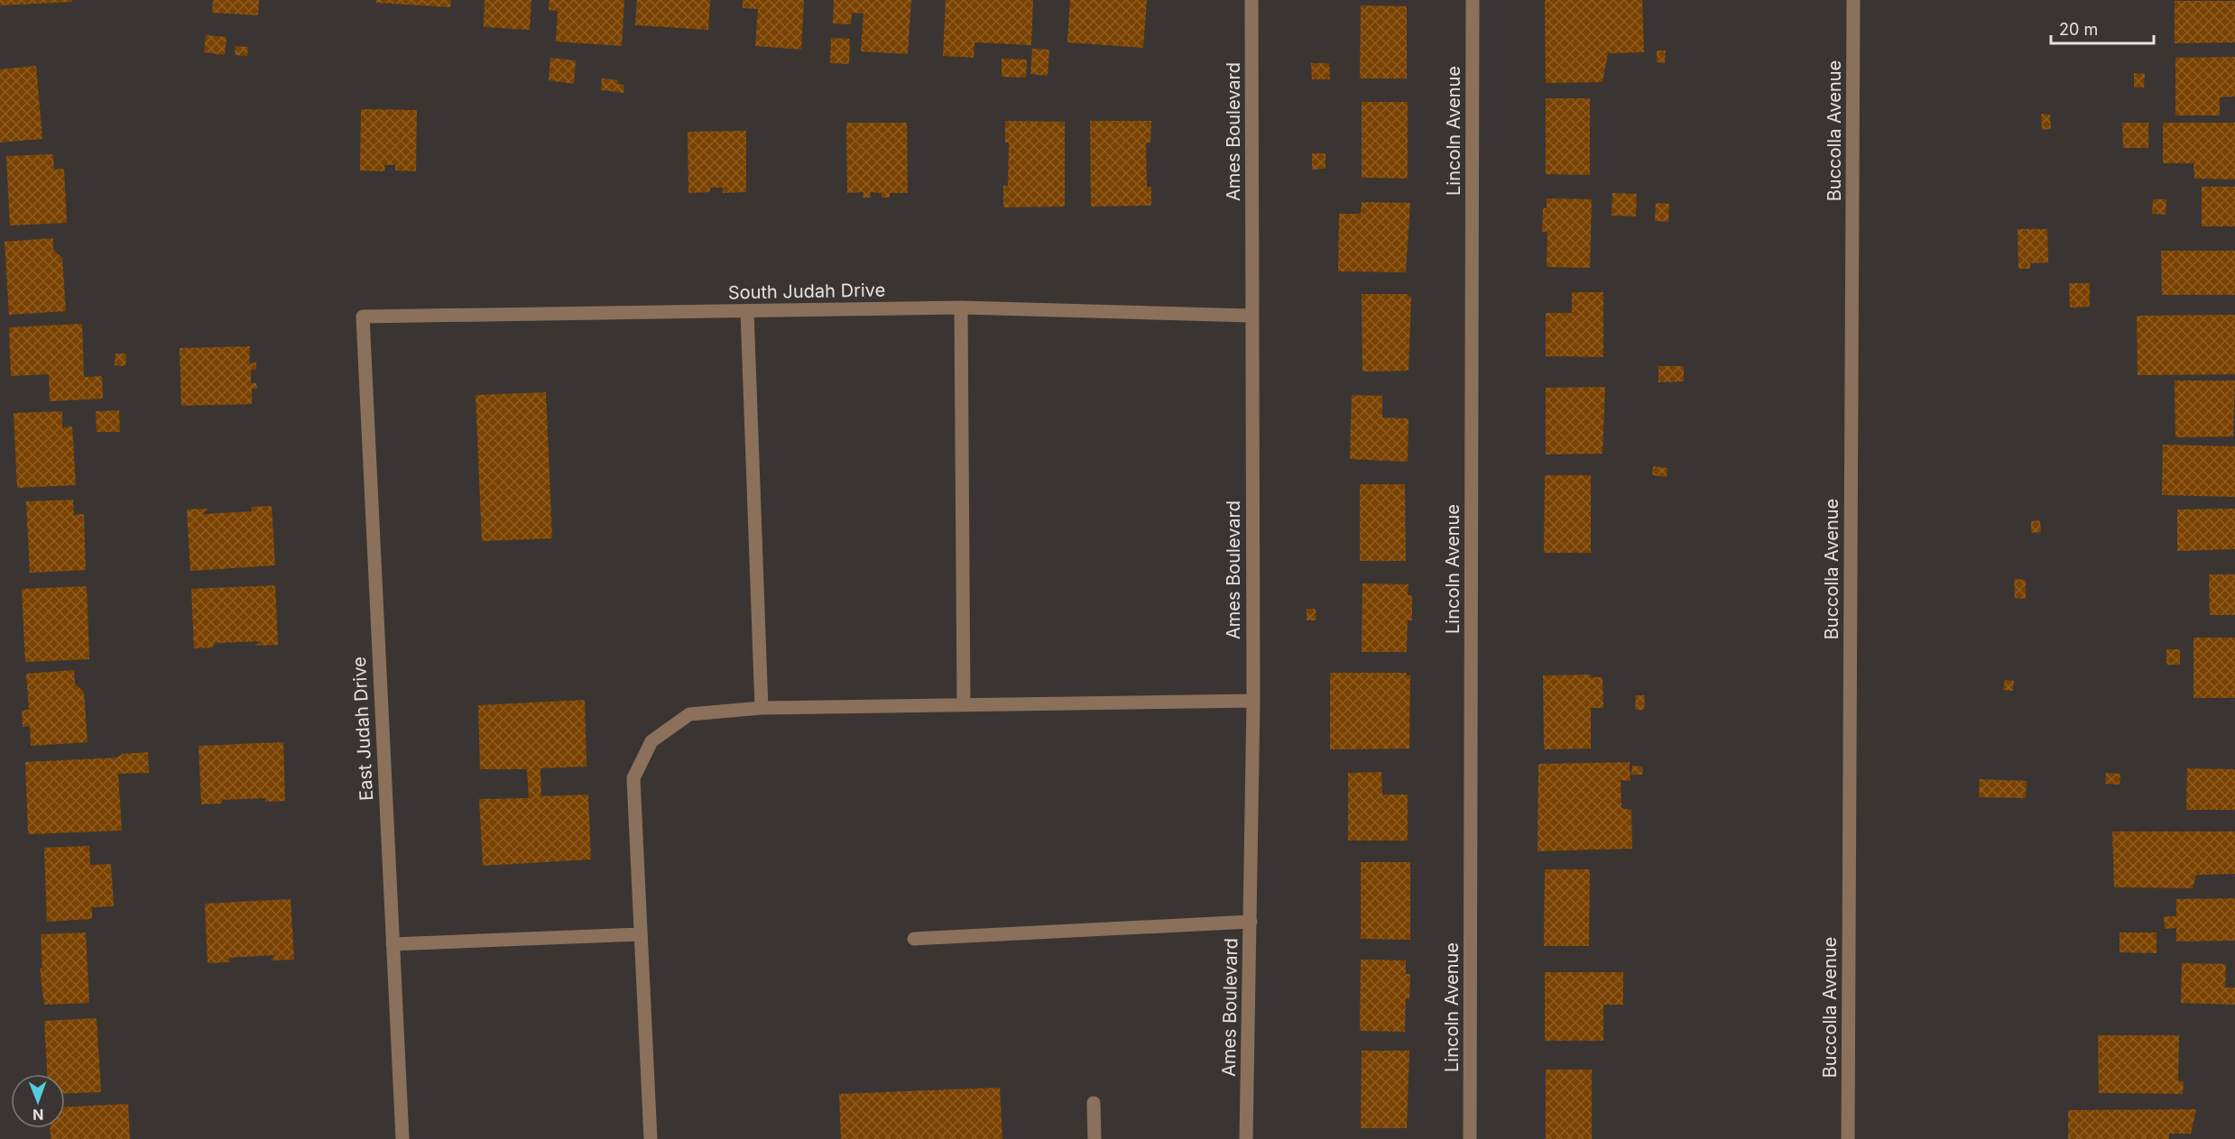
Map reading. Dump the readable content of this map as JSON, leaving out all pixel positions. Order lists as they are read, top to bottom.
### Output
{
  "streets": {
    "street": [
      "Lincoln Avenue",
      "Buccolla Avenue",
      "Ames Boulevard",
      "South Judah Drive",
      "East Judah Drive"
    ]
  },
  "crossings": [
    ["Ames Boulevard", "South Judah Drive"],
    ["South Judah Drive", "East Judah Drive"]
  ],
  "scale_bar": "20 m",
  "north": "bottom"
}
